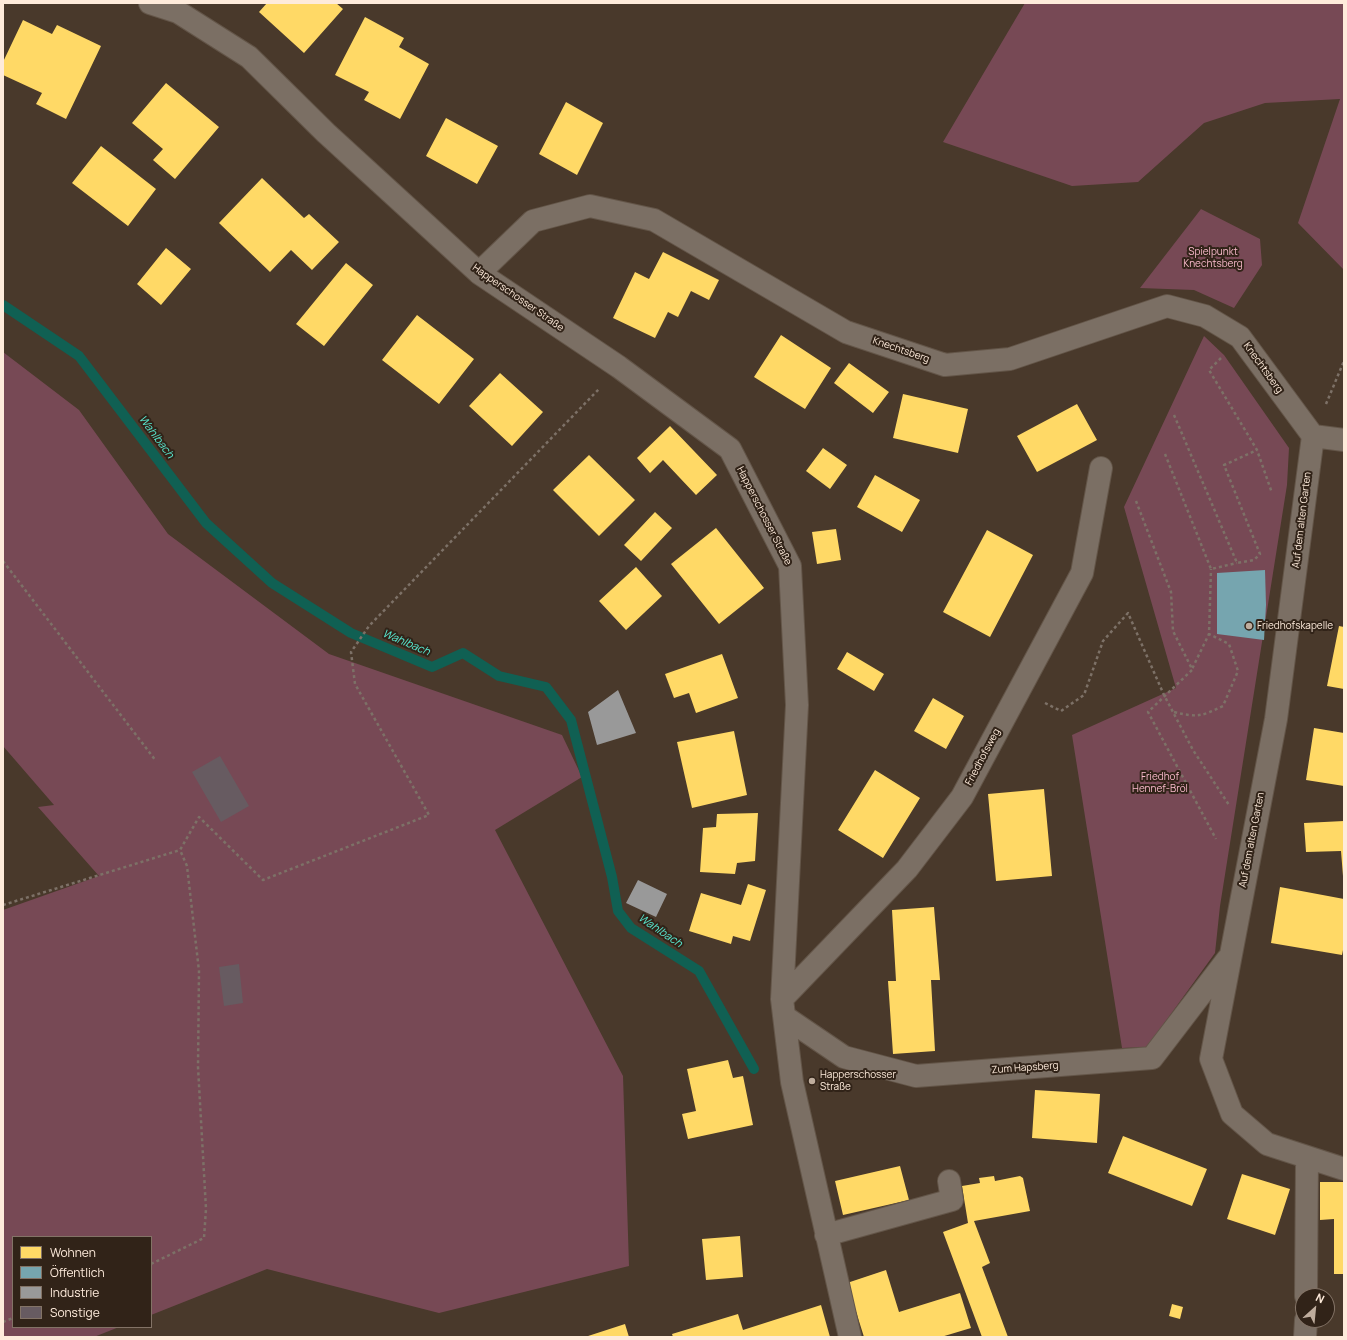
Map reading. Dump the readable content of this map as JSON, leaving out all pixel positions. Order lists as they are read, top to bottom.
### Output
{
  "streets": {
    "street": [
      "Happerschosser Straße",
      "Knechtsberg",
      "Auf dem alten Garten",
      "Friedhofsweg",
      "Zum Hapsberg"
    ]
  },
  "crossings": [
    ["Happerschosser Straße", "Knechtsberg"],
    ["Happerschosser Straße", "Friedhofsweg"],
    ["Happerschosser Straße", "Zum Hapsberg"],
    ["Knechtsberg", "Auf dem alten Garten"],
    ["Auf dem alten Garten", "Zum Hapsberg"],
    ["Friedhofsweg", "Zum Hapsberg"]
  ],
  "water": ["Wahlbach"],
  "parks": ["Spielpunkt Knechtsberg", "Friedhof Hennef-Bröl"],
  "places": ["Friedhofskapelle", "Happerschosser Straße"],
  "legend": [
    "Wohnen",
    "Öffentlich",
    "Industrie",
    "Sonstige"
  ],
  "north": "top right"
}
